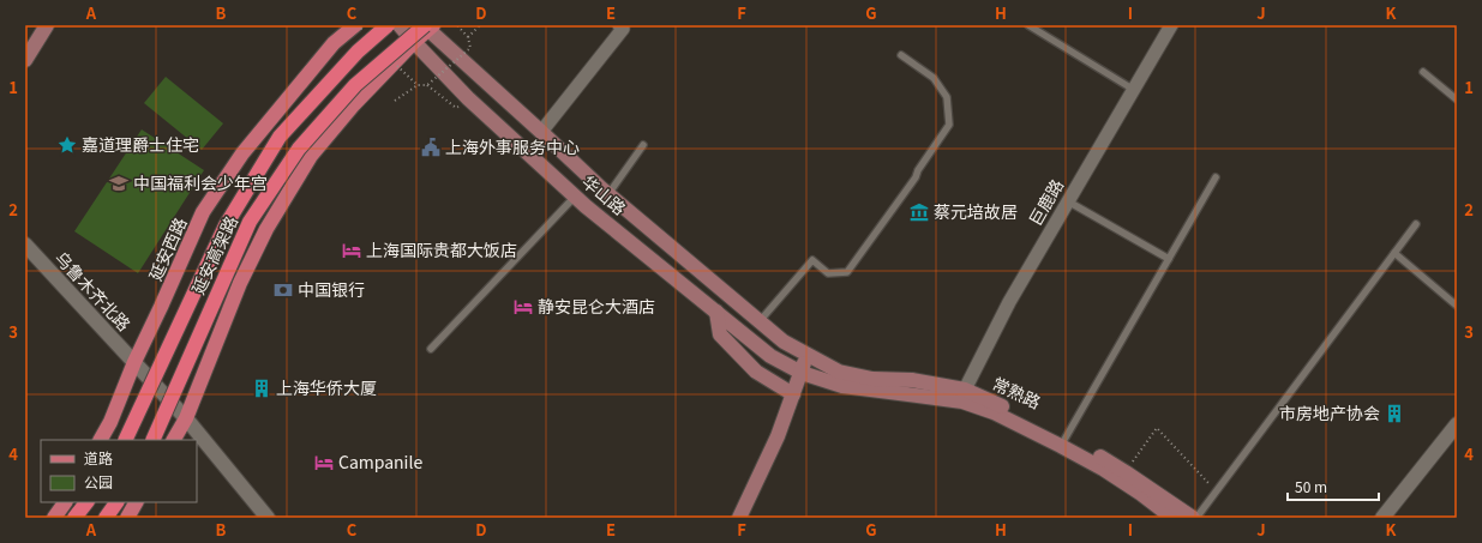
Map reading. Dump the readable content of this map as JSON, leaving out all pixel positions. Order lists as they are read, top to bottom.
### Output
{
  "streets": {
    "highway": ["延安高架路"],
    "main road": ["华山路", "延安西路", "常熟路"],
    "street": ["巨鹿路", "乌鲁木齐北路"]
  },
  "crossings": [
    ["华山路", "延安高架路"],
    ["华山路", "常熟路"],
    ["巨鹿路", "常熟路"],
    ["延安西路", "乌鲁木齐北路"]
  ],
  "places": {
    "place": ["嘉道理爵士住宅"],
    "public building": ["上海外事服务中心"],
    "school or university": ["中国福利会少年宫"],
    "museum": ["蔡元培故居"],
    "hotel": ["上海国际贵都大饭店", "静安昆仑大酒店", "Campanile"],
    "bank": ["中国银行"],
    "building": ["上海华侨大厦", "市房地产协会"]
  },
  "legend": ["道路", "公园"],
  "scale_bar": "50 m",
  "grid": {
    "columns": [
      "A",
      "B",
      "C",
      "D",
      "E",
      "F",
      "G",
      "H",
      "I",
      "J",
      "K"
    ],
    "rows": [
      "1",
      "2",
      "3",
      "4"
    ]
  }
}
